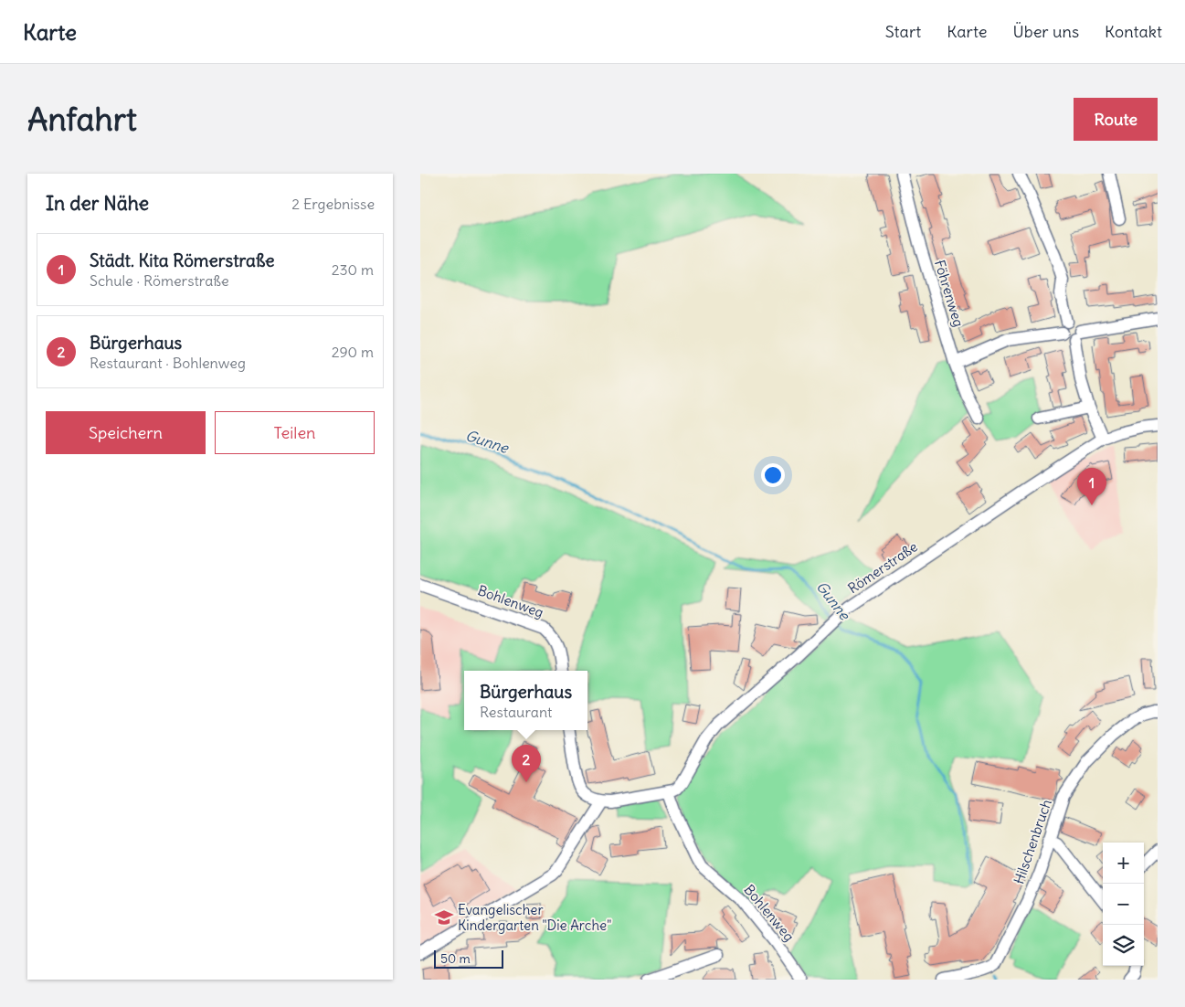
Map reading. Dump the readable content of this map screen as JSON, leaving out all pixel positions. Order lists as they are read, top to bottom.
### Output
{
  "streets": {
    "street": [
      "Föhrenweg",
      "Römerstraße",
      "Bohlenweg",
      "Hilschenbruch"
    ]
  },
  "crossings": [
    ["Römerstraße", "Bohlenweg"]
  ],
  "water": ["Gunne"],
  "places": {
    "school or university": ["Evangelischer Kindergarten \"Die Arche\""]
  },
  "scale_bar": "50 m",
  "page": {
    "header": "Karte",
    "nav": [
      "Start",
      "Karte",
      "Über uns",
      "Kontakt"
    ],
    "buttons": [
      "Route",
      ["Speichern", "Teilen"]
    ],
    "title": "Anfahrt",
    "heading": ["In der Nähe", "2 Ergebnisse"],
    "list": [
      {
        "mark": "1",
        "name": "Städt. Kita Römerstraße",
        "note": "Schule · Römerstraße",
        "value": "230 m"
      },
      {
        "mark": "2",
        "name": "Bürgerhaus",
        "note": "Restaurant · Bohlenweg",
        "value": "290 m"
      }
    ],
    "pins": ["1", "2"],
    "popup": ["Bürgerhaus", "Restaurant"],
    "map_buttons": ["+", "−"],
    "scale": "50 m"
  }
}
